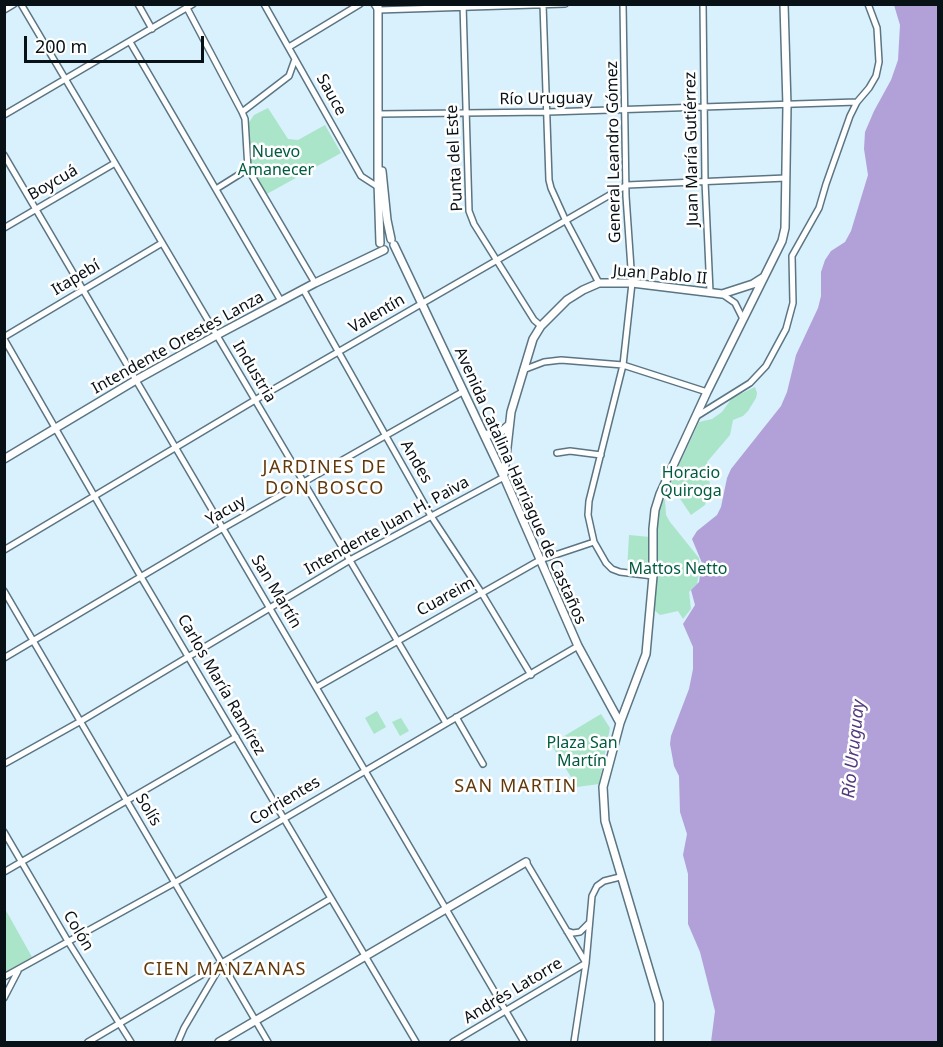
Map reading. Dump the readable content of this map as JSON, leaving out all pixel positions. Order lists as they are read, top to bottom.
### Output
{
  "streets": {
    "street": [
      "Sauce",
      "Río Uruguay",
      "Juan María Gutiérrez",
      "General Leandro Gómez",
      "Punta del Este",
      "Boycuá",
      "Juan Pablo II",
      "Itapebí",
      "Valentín",
      "Intendente Orestes Lanza",
      "Industria",
      "Andes",
      "Avenida Catalina Harriague de Castaños",
      "Yacuy",
      "Intendente Juan H. Paiva",
      "San Martín",
      "Cuareim",
      "Carlos María Ramírez",
      "Corrientes",
      "Solís",
      "Colón",
      "Andrés Latorre"
    ]
  },
  "crossings": [
    ["Sauce", "Avenida Catalina Harriague de Castaños"],
    ["Río Uruguay", "Juan María Gutiérrez"],
    ["Río Uruguay", "General Leandro Gómez"],
    ["Río Uruguay", "Punta del Este"],
    ["Río Uruguay", "Avenida Catalina Harriague de Castaños"],
    ["Juan María Gutiérrez", "Juan Pablo II"],
    ["Juan María Gutiérrez", "Valentín"],
    ["General Leandro Gómez", "Juan Pablo II"],
    ["General Leandro Gómez", "Valentín"],
    ["General Leandro Gómez", "Cuareim"],
    ["Punta del Este", "Juan Pablo II"],
    ["Punta del Este", "Valentín"],
    ["Boycuá", "Industria"],
    ["Boycuá", "San Martín"],
    ["Juan Pablo II", "Avenida Catalina Harriague de Castaños"],
    ["Juan Pablo II", "Intendente Juan H. Paiva"],
    ["Itapebí", "Industria"],
    ["Itapebí", "San Martín"],
    ["Itapebí", "Carlos María Ramírez"],
    ["Valentín", "Industria"],
    ["Valentín", "Andes"],
    ["Valentín", "Avenida Catalina Harriague de Castaños"],
    ["Valentín", "San Martín"],
    ["Valentín", "Carlos María Ramírez"],
    ["Intendente Orestes Lanza", "Industria"],
    ["Intendente Orestes Lanza", "Andes"],
    ["Intendente Orestes Lanza", "Avenida Catalina Harriague de Castaños"],
    ["Intendente Orestes Lanza", "San Martín"],
    ["Intendente Orestes Lanza", "Carlos María Ramírez"],
    ["Industria", "Yacuy"],
    ["Industria", "Intendente Juan H. Paiva"],
    ["Industria", "Cuareim"],
    ["Industria", "Corrientes"],
    ["Andes", "Yacuy"],
    ["Andes", "Intendente Juan H. Paiva"],
    ["Andes", "Cuareim"],
    ["Andes", "Corrientes"],
    ["Avenida Catalina Harriague de Castaños", "Yacuy"],
    ["Avenida Catalina Harriague de Castaños", "Intendente Juan H. Paiva"],
    ["Avenida Catalina Harriague de Castaños", "Cuareim"],
    ["Avenida Catalina Harriague de Castaños", "Corrientes"],
    ["Yacuy", "San Martín"],
    ["Yacuy", "Carlos María Ramírez"],
    ["Yacuy", "Solís"],
    ["Intendente Juan H. Paiva", "San Martín"],
    ["Intendente Juan H. Paiva", "Carlos María Ramírez"],
    ["Intendente Juan H. Paiva", "Solís"],
    ["San Martín", "Cuareim"],
    ["San Martín", "Corrientes"],
    ["San Martín", "Andrés Latorre"],
    ["Carlos María Ramírez", "Corrientes"],
    ["Corrientes", "Solís"],
    ["Corrientes", "Colón"]
  ],
  "districts": ["JARDINES DE DON BOSCO", "SAN MARTIN", "CIEN MANZANAS"],
  "water": ["Río Uruguay"],
  "parks": [
    "Nuevo Amanecer",
    "Horacio Quiroga",
    "Mattos Netto",
    "Plaza San Martín"
  ],
  "scale_bar": "200 m"
}
